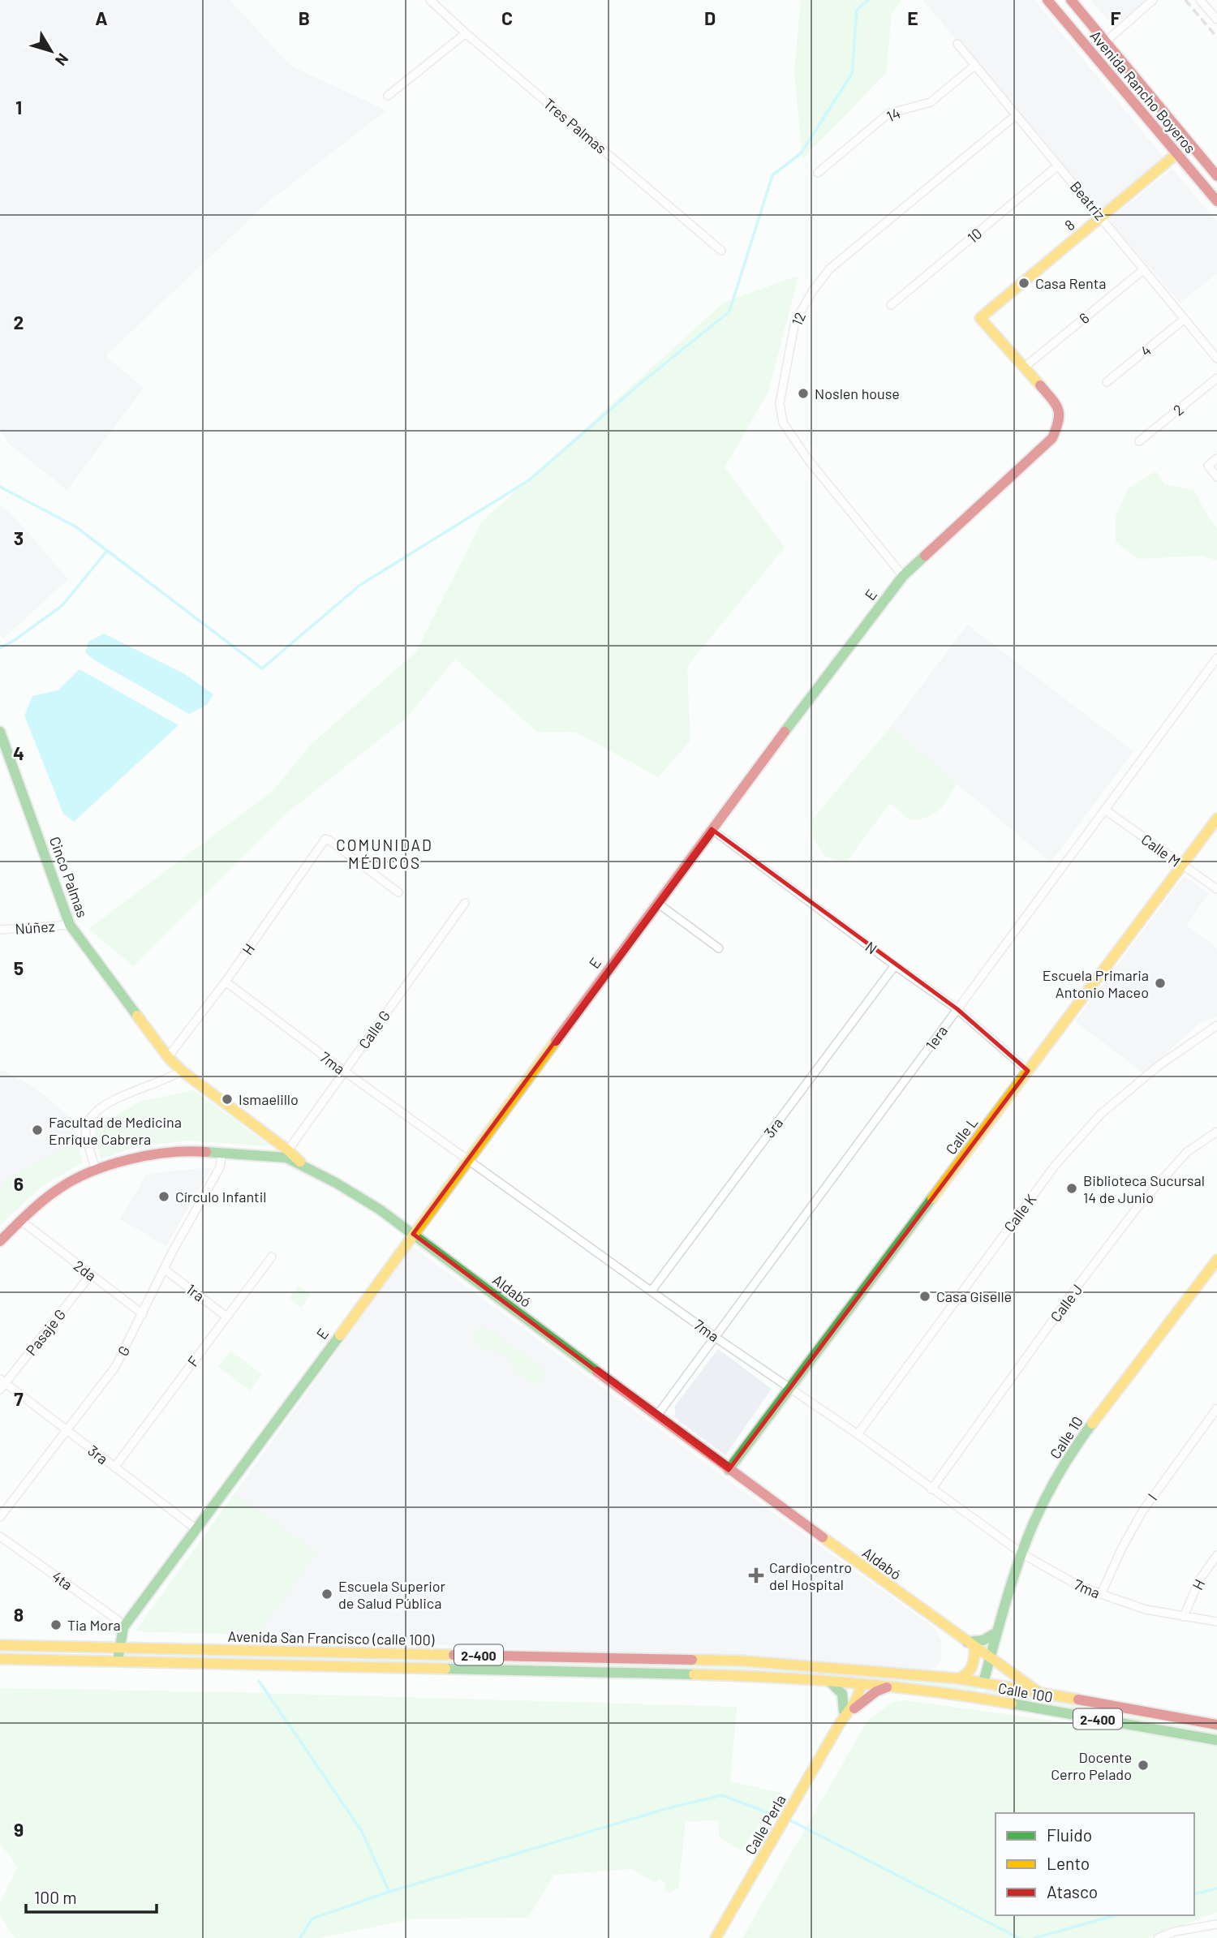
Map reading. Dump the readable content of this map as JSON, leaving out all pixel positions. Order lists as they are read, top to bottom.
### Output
{
  "streets": {
    "main road": [
      "Avenida Rancho Boyeros",
      "8",
      "E",
      "Cinco Palmas",
      "Calle L",
      "Aldabó",
      "Calle 10",
      "Avenida San Francisco (calle 100)",
      "2-400",
      "Calle 100",
      "Calle Perla"
    ],
    "street": [
      "14",
      "Tres Palmas",
      "Beatriz",
      "10",
      "6",
      "12",
      "4",
      "2",
      "Calle M",
      "Núñez",
      "N",
      "H",
      "Calle G",
      "1era",
      "7ma",
      "3ra",
      "Calle K",
      "2da",
      "1ra",
      "Calle J",
      "Pasaje G",
      "G",
      "F",
      "I",
      "4ta"
    ]
  },
  "crossings": [
    ["Avenida Rancho Boyeros", "8"],
    ["14", "Beatriz"],
    ["Beatriz", "8"],
    ["Beatriz", "10"],
    ["Beatriz", "6"],
    ["Beatriz", "12"],
    ["Beatriz", "4"],
    ["8", "E"],
    ["6", "E"],
    ["12", "E"],
    ["E", "N"],
    ["E", "7ma"],
    ["E", "3ra"],
    ["E", "Aldabó"],
    ["E", "4ta"],
    ["E", "Avenida San Francisco (calle 100)"],
    ["Calle M", "1era"],
    ["Calle M", "Calle L"],
    ["Cinco Palmas", "Núñez"],
    ["Cinco Palmas", "H"],
    ["Cinco Palmas", "Calle G"],
    ["Cinco Palmas", "Aldabó"],
    ["N", "1era"],
    ["N", "3ra"],
    ["N", "Calle L"],
    ["H", "7ma"],
    ["Calle G", "7ma"],
    ["1era", "7ma"],
    ["1era", "Aldabó"],
    ["7ma", "3ra"],
    ["7ma", "Calle L"],
    ["7ma", "Calle K"],
    ["7ma", "Calle J"],
    ["7ma", "Calle 10"],
    ["7ma", "I"],
    ["3ra", "Pasaje G"],
    ["3ra", "G"],
    ["3ra", "F"],
    ["Calle L", "Aldabó"],
    ["2da", "Pasaje G"],
    ["2da", "G"],
    ["Aldabó", "Calle 10"],
    ["Aldabó", "Calle 100"],
    ["1ra", "G"],
    ["1ra", "F"],
    ["Calle 10", "Calle 100"],
    ["Avenida San Francisco (calle 100)", "Calle 100"],
    ["Avenida San Francisco (calle 100)", "Calle Perla"],
    ["Calle 100", "Calle Perla"]
  ],
  "districts": ["COMUNIDAD MÉDICOS"],
  "places": {
    "other": [
      "Casa Renta",
      "Noslen house",
      "Escuela Primaria Antonio Maceo",
      "Ismaelillo",
      "Facultad de Medicina Enrique Cabrera",
      "Biblioteca Sucursal 14 de Junio",
      "Círculo Infantil",
      "Casa Giselle",
      "Escuela Superior de Salud Pública",
      "Tia Mora",
      "Docente Cerro Pelado"
    ],
    "health": ["Cardiocentro del Hospital"]
  },
  "legend": ["Fluido", "Lento", "Atasco"],
  "scale_bar": "100 m",
  "north": "bottom right",
  "grid": {
    "columns": [
      "A",
      "B",
      "C",
      "D",
      "E",
      "F"
    ],
    "rows": [
      "1",
      "2",
      "3",
      "4",
      "5",
      "6",
      "7",
      "8",
      "9"
    ]
  }
}
